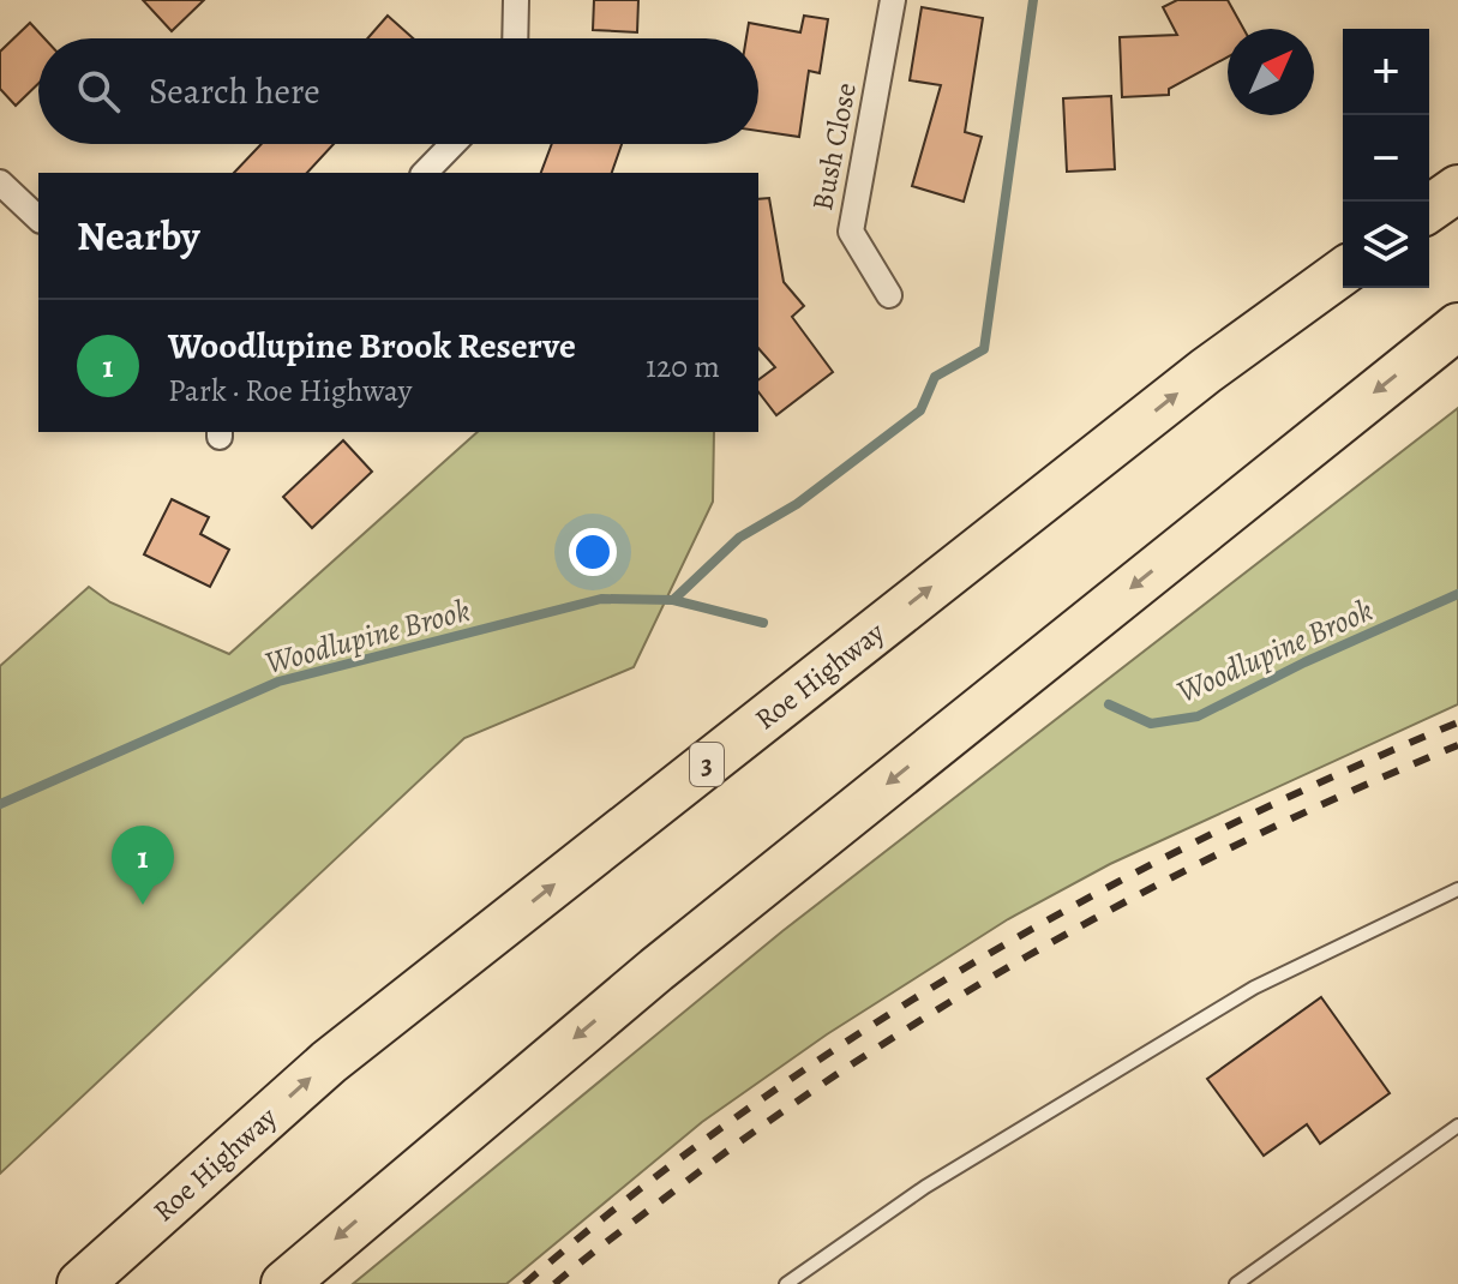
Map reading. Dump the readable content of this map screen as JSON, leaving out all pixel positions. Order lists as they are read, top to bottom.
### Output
{
  "streets": {
    "highway": ["Roe Highway", "3"],
    "street": ["Bush Close"]
  },
  "water": ["Woodlupine Brook"],
  "north": "top right",
  "page": {
    "map_buttons": ["+", "−"],
    "search": "Search here",
    "heading": "Nearby",
    "list": [
      {
        "mark": "1",
        "name": "Woodlupine Brook Reserve",
        "note": "Park · Roe Highway",
        "value": "120 m"
      }
    ],
    "pins": "1"
  }
}
